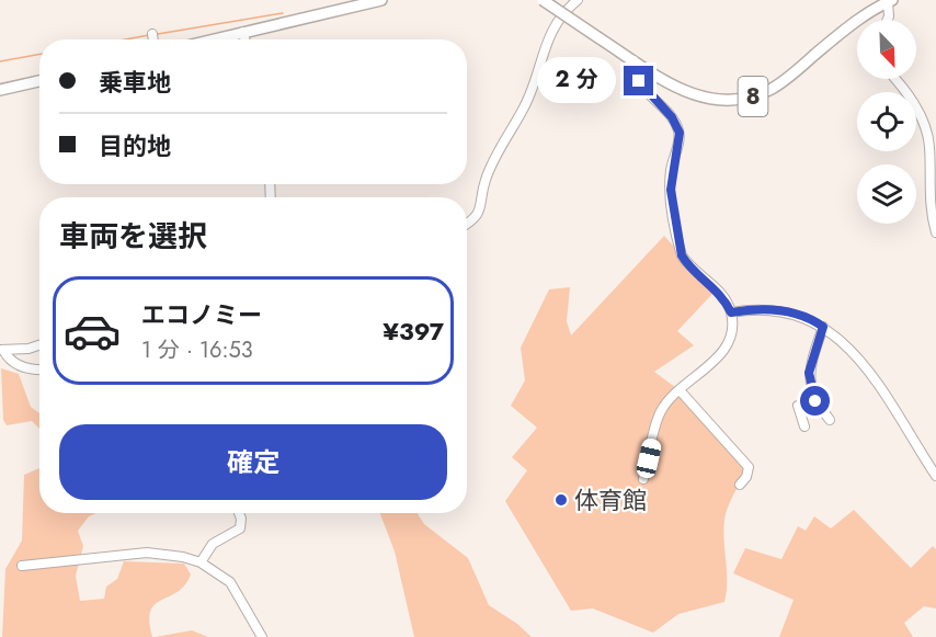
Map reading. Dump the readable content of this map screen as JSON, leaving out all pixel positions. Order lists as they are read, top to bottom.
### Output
{
  "streets": {
    "main road": ["8"]
  },
  "places": ["体育館"],
  "north": "bottom right",
  "page": {
    "banner": ["乗車地", "目的地"],
    "bubble": "2 分",
    "heading": "車両を選択",
    "list": [
      {
        "name": "エコノミー",
        "note": "1 分 · 16:53",
        "value": "¥397"
      }
    ],
    "buttons": "確定"
  }
}
